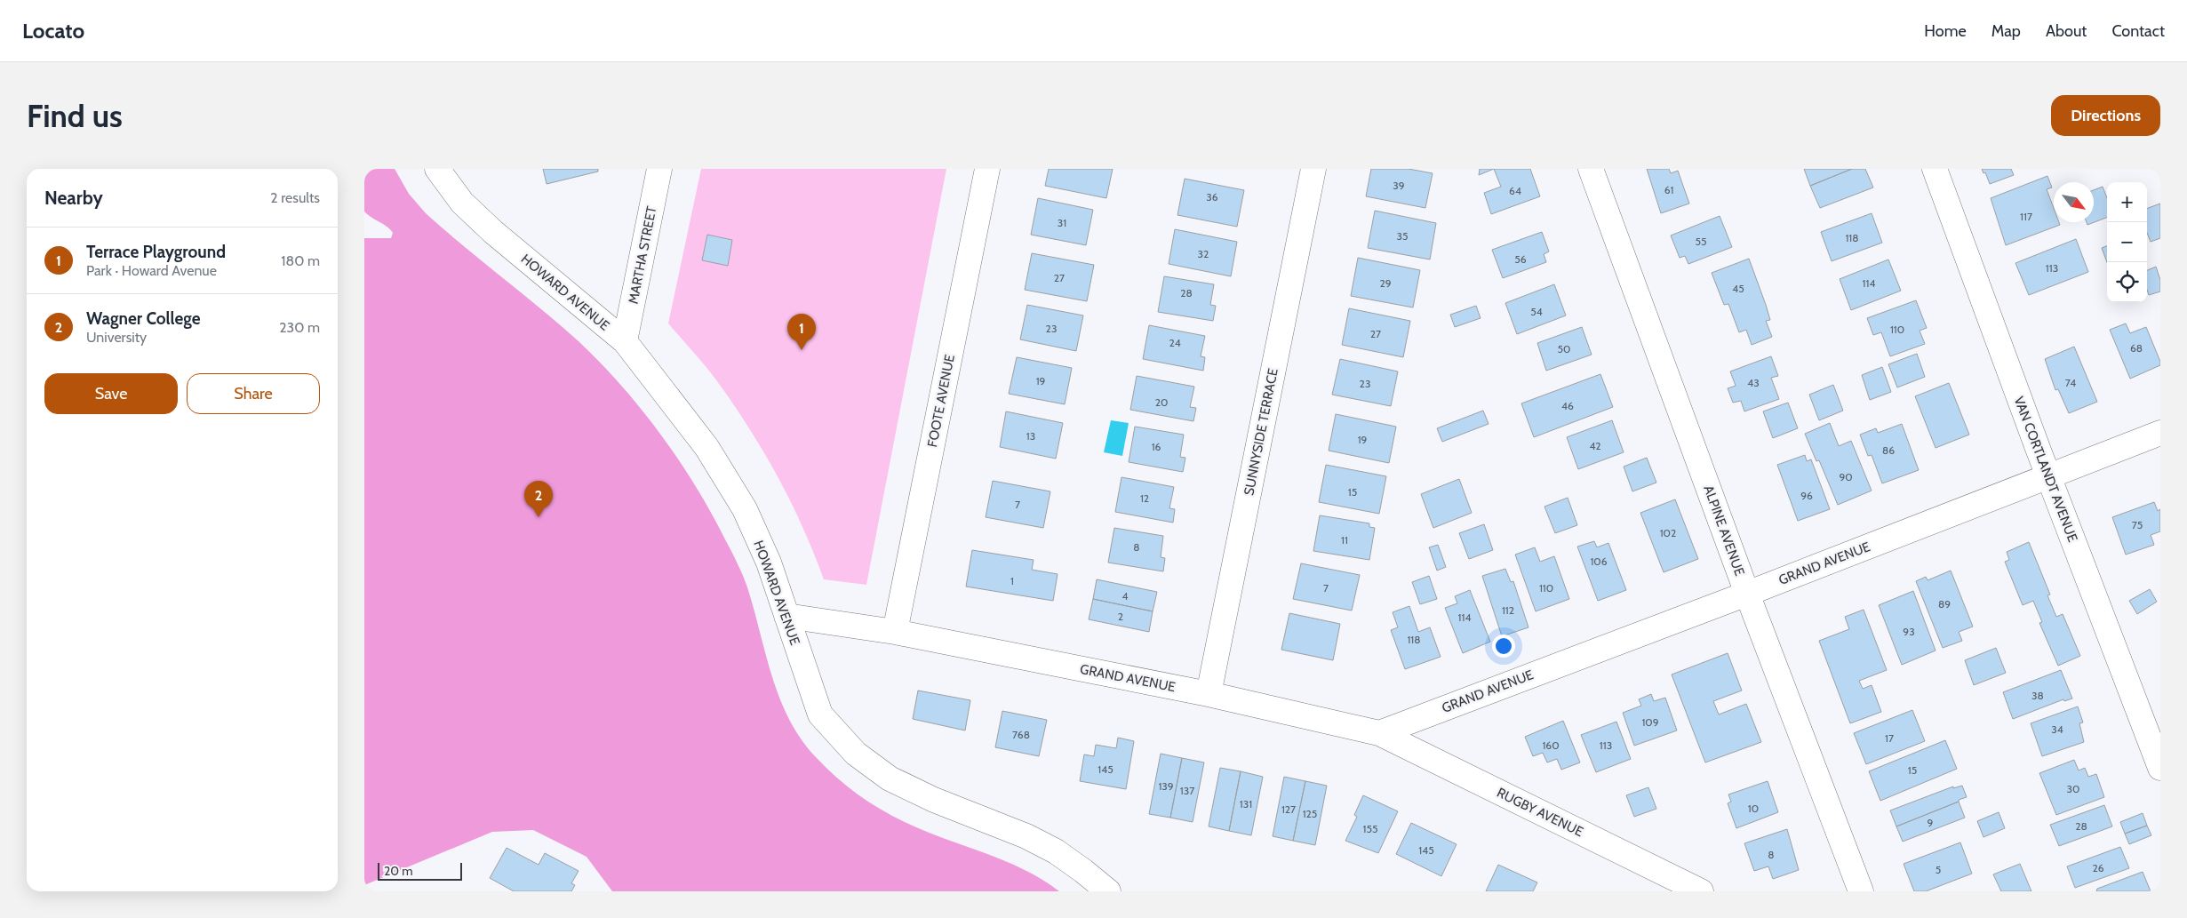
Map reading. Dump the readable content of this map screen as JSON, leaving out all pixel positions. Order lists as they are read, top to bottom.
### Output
{
  "streets": {
    "street": [
      "MARTHA STREET",
      "HOWARD AVENUE",
      "FOOTE AVENUE",
      "SUNNYSIDE TERRACE",
      "VAN CORTLANDT AVENUE",
      "ALPINE AVENUE",
      "GRAND AVENUE",
      "RUGBY AVENUE"
    ]
  },
  "crossings": [
    ["MARTHA STREET", "HOWARD AVENUE"],
    ["HOWARD AVENUE", "GRAND AVENUE"],
    ["FOOTE AVENUE", "GRAND AVENUE"],
    ["SUNNYSIDE TERRACE", "GRAND AVENUE"],
    ["VAN CORTLANDT AVENUE", "GRAND AVENUE"],
    ["ALPINE AVENUE", "GRAND AVENUE"],
    ["GRAND AVENUE", "RUGBY AVENUE"]
  ],
  "house_numbers": [
    "39",
    "61",
    "64",
    "36",
    "117",
    "31",
    "35",
    "118",
    "55",
    "32",
    "56",
    "113",
    "27",
    "29",
    "114",
    "45",
    "28",
    "54",
    "23",
    "110",
    "27",
    "24",
    "68",
    "50",
    "19",
    "43",
    "74",
    "23",
    "20",
    "46",
    "13",
    "19",
    "42",
    "16",
    "86",
    "90",
    "15",
    "96",
    "12",
    "7",
    "75",
    "102",
    "11",
    "8",
    "106",
    "1",
    "7",
    "110",
    "4",
    "89",
    "112",
    "2",
    "114",
    "93",
    "118",
    "38",
    "109",
    "34",
    "768",
    "17",
    "160",
    "113",
    "145",
    "15",
    "139",
    "30",
    "137",
    "131",
    "10",
    "127",
    "125",
    "9",
    "28",
    "155",
    "145",
    "8",
    "26",
    "5"
  ],
  "scale_bar": "20 m",
  "north": "bottom right",
  "page": {
    "header": "Locato",
    "nav": [
      "Home",
      "Map",
      "About",
      "Contact"
    ],
    "buttons": [
      "Directions",
      ["Save", "Share"]
    ],
    "title": "Find us",
    "heading": ["Nearby", "2 results"],
    "map_buttons": ["+", "−"],
    "list": [
      {
        "mark": "1",
        "name": "Terrace Playground",
        "note": "Park · Howard Avenue",
        "value": "180 m"
      },
      {
        "mark": "2",
        "name": "Wagner College",
        "note": "University",
        "value": "230 m"
      }
    ],
    "pins": ["1", "2"],
    "scale": "20 m"
  }
}
